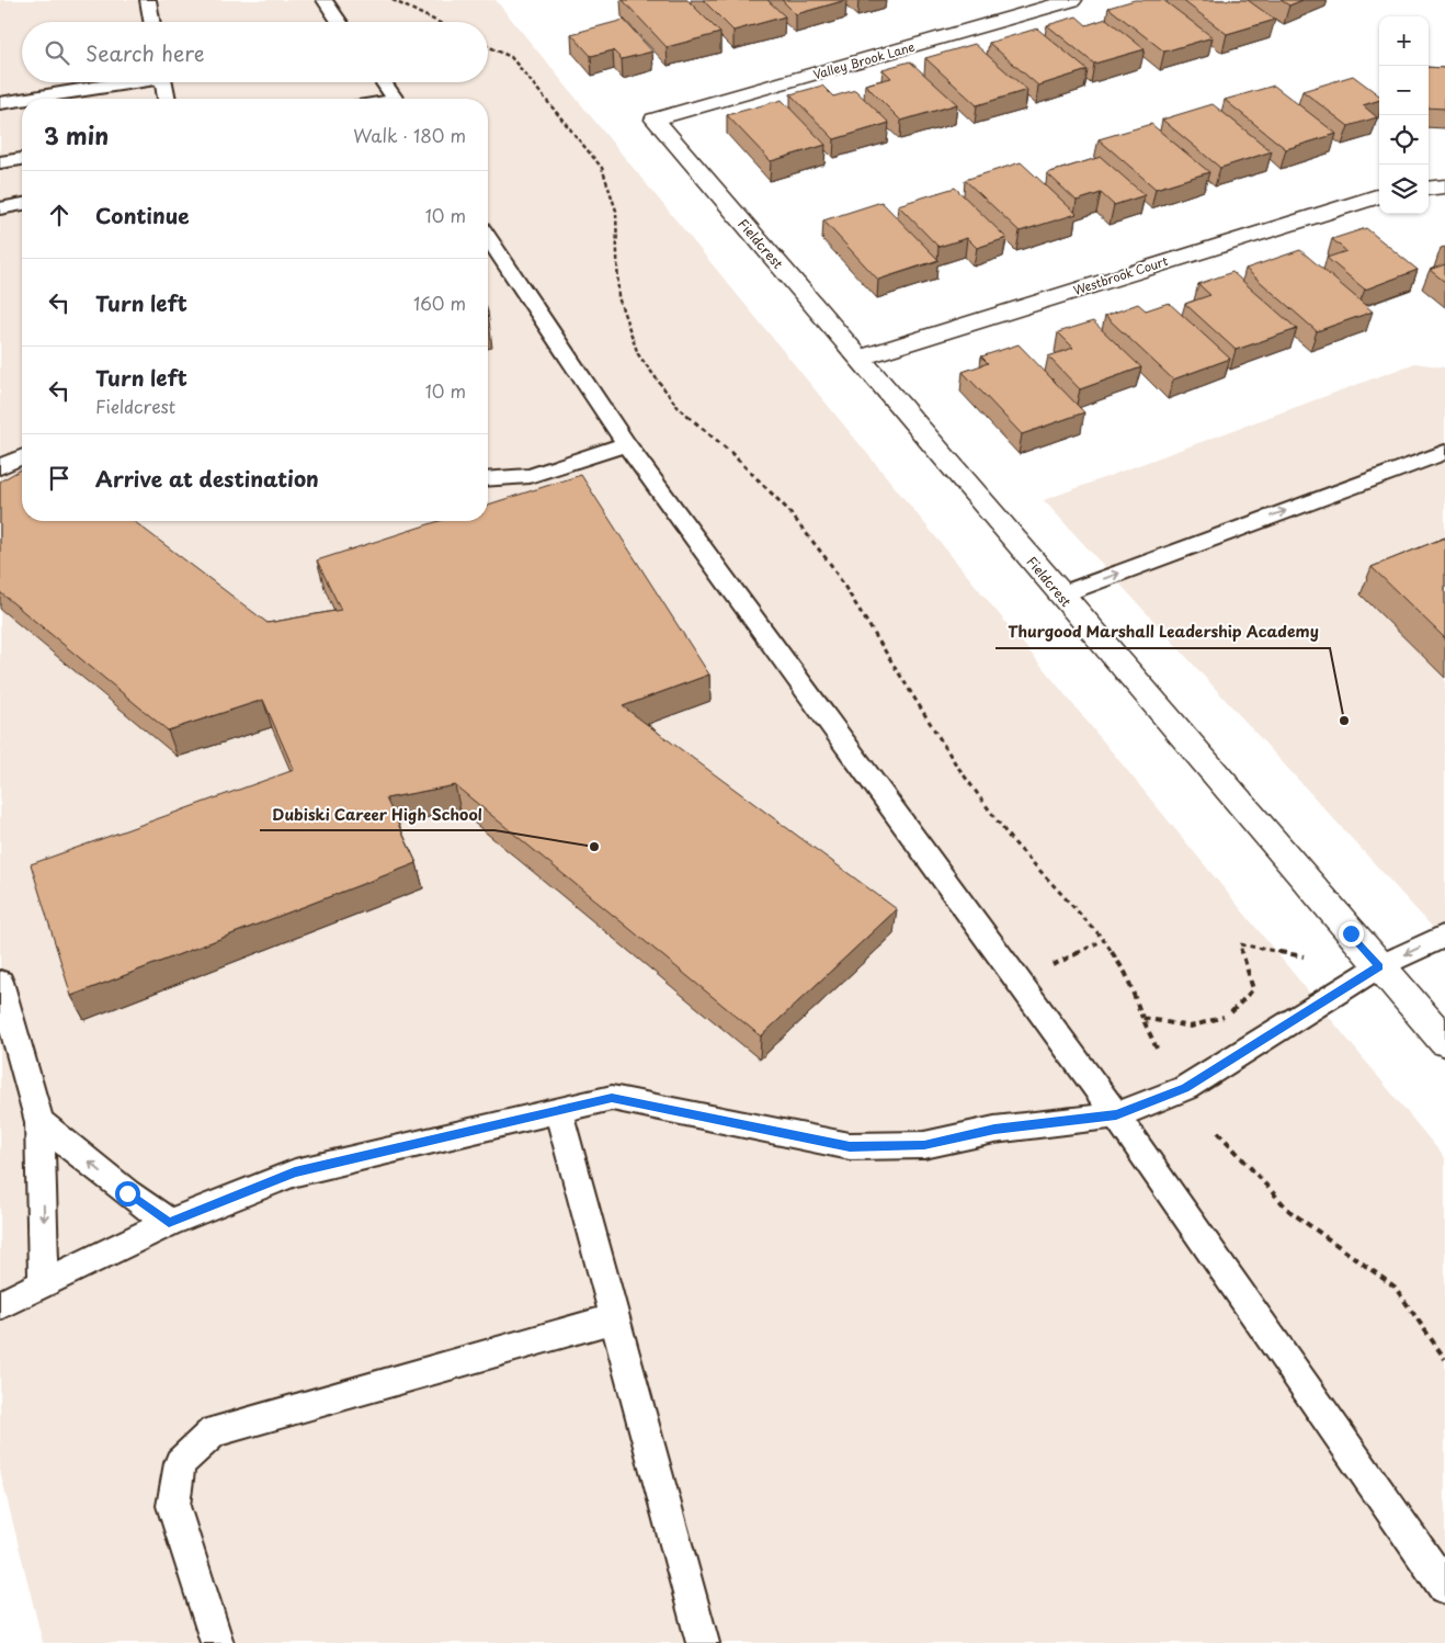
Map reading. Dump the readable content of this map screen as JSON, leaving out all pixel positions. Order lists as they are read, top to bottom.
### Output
{
  "streets": {
    "street": ["Valley Brook Lane", "Fieldcrest", "Westbrook Court"]
  },
  "crossings": [
    ["Valley Brook Lane", "Fieldcrest"],
    ["Fieldcrest", "Westbrook Court"]
  ],
  "places": ["Thurgood Marshall Leadership Academy", "Dubiski Career High School"],
  "page": {
    "map_buttons": ["+", "−"],
    "search": "Search here",
    "heading": ["3 min", "Walk · 180 m"],
    "list": [
      ["Continue", "10 m"],
      ["Turn left", "160 m"],
      ["Turn left", "Fieldcrest", "10 m"],
      "Arrive at destination"
    ]
  }
}
